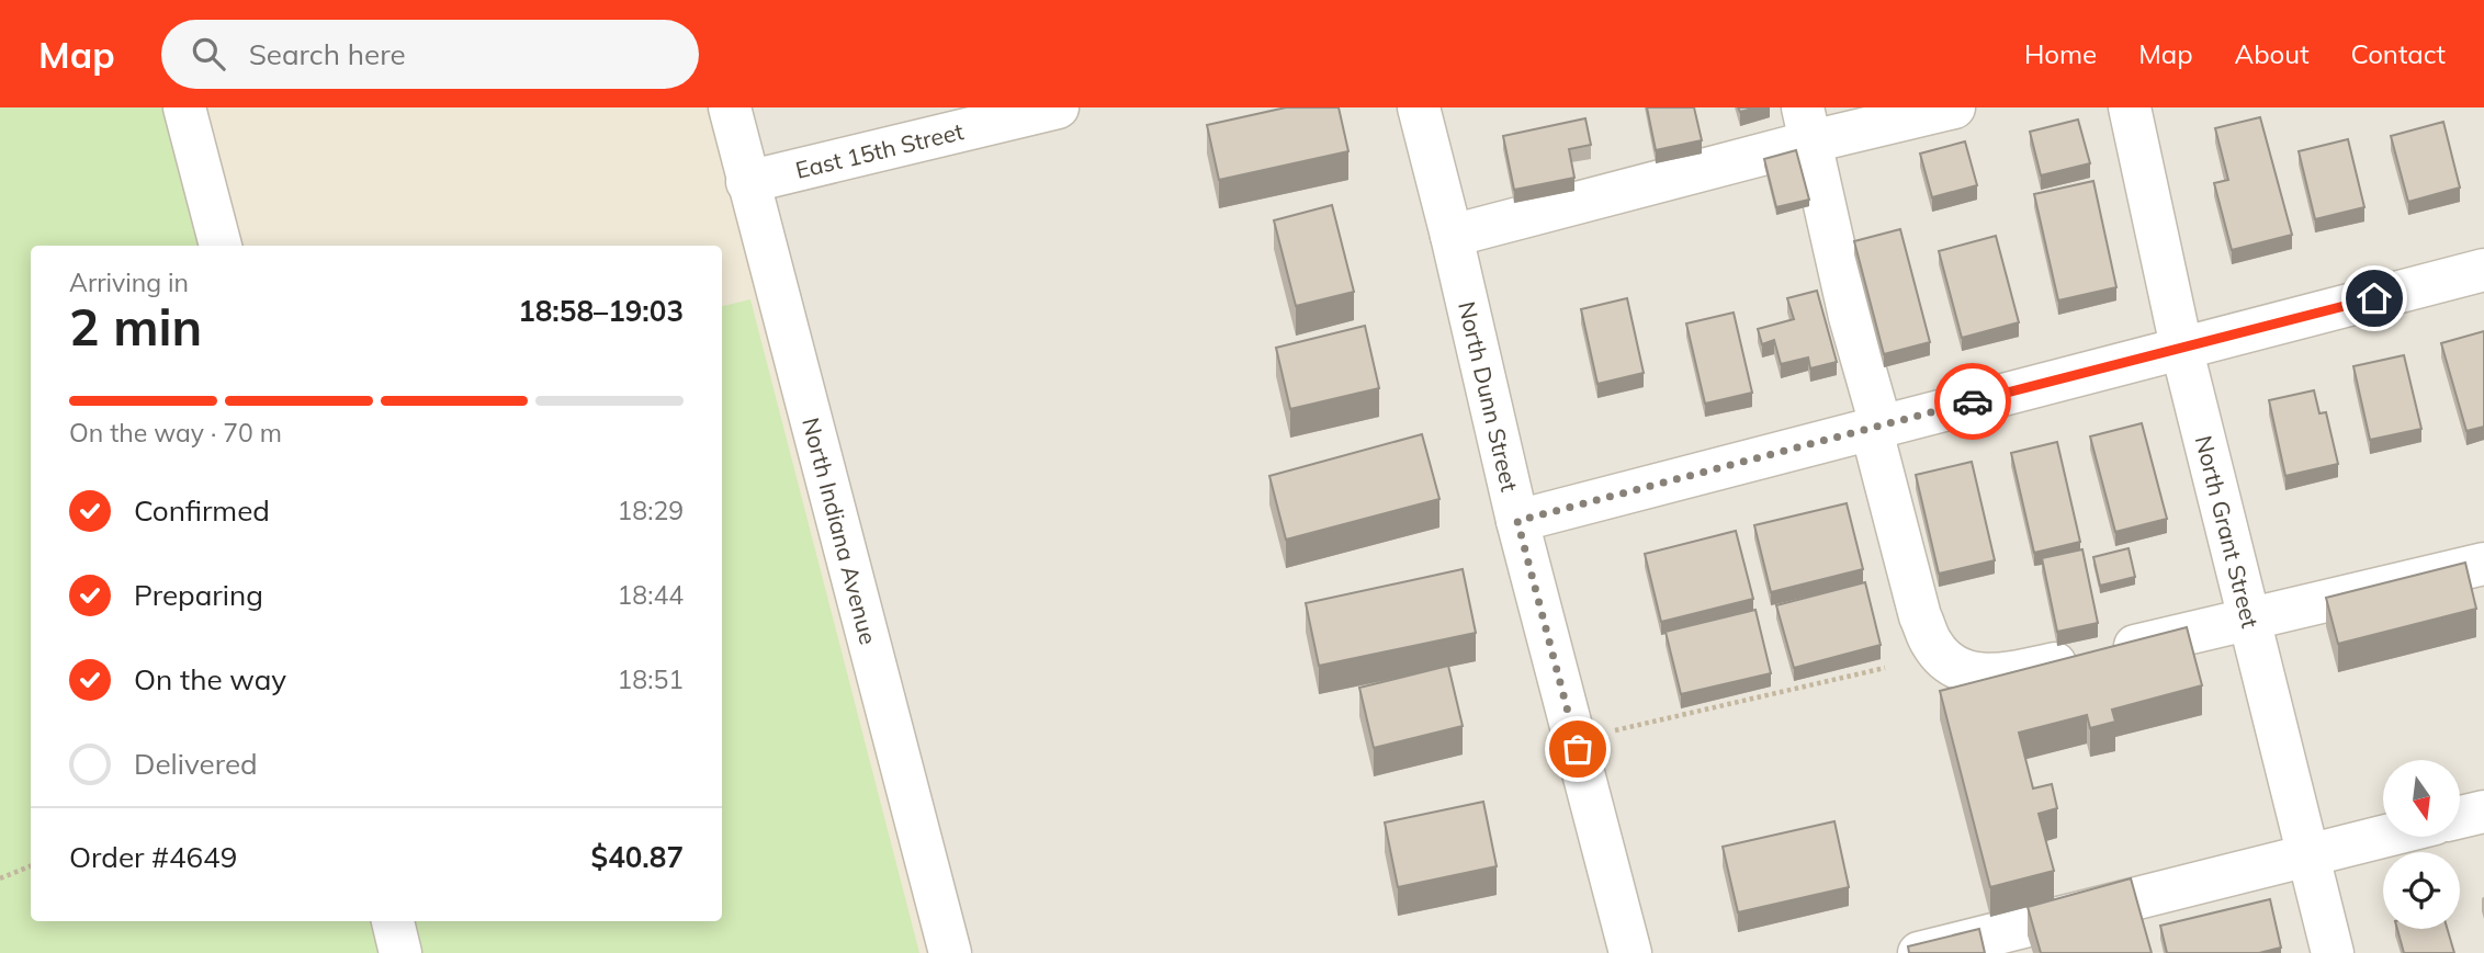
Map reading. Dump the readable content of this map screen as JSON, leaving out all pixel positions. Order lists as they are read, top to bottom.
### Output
{
  "streets": {
    "street": [
      "East 15th Street",
      "North Dunn Street",
      "North Indiana Avenue",
      "North Grant Street"
    ]
  },
  "crossings": [
    ["East 15th Street", "North Indiana Avenue"]
  ],
  "north": "bottom",
  "page": {
    "header": "Map",
    "search": "Search here",
    "nav": [
      "Home",
      "Map",
      "About",
      "Contact"
    ],
    "heading": ["2 min", "Arriving in", "18:58–19:03"],
    "panel": ["Order #4649", "$40.87"],
    "bar": "On the way · 70 m",
    "list": [
      ["Confirmed", "18:29"],
      ["Preparing", "18:44"],
      ["On the way", "18:51"],
      "Delivered"
    ]
  }
}
